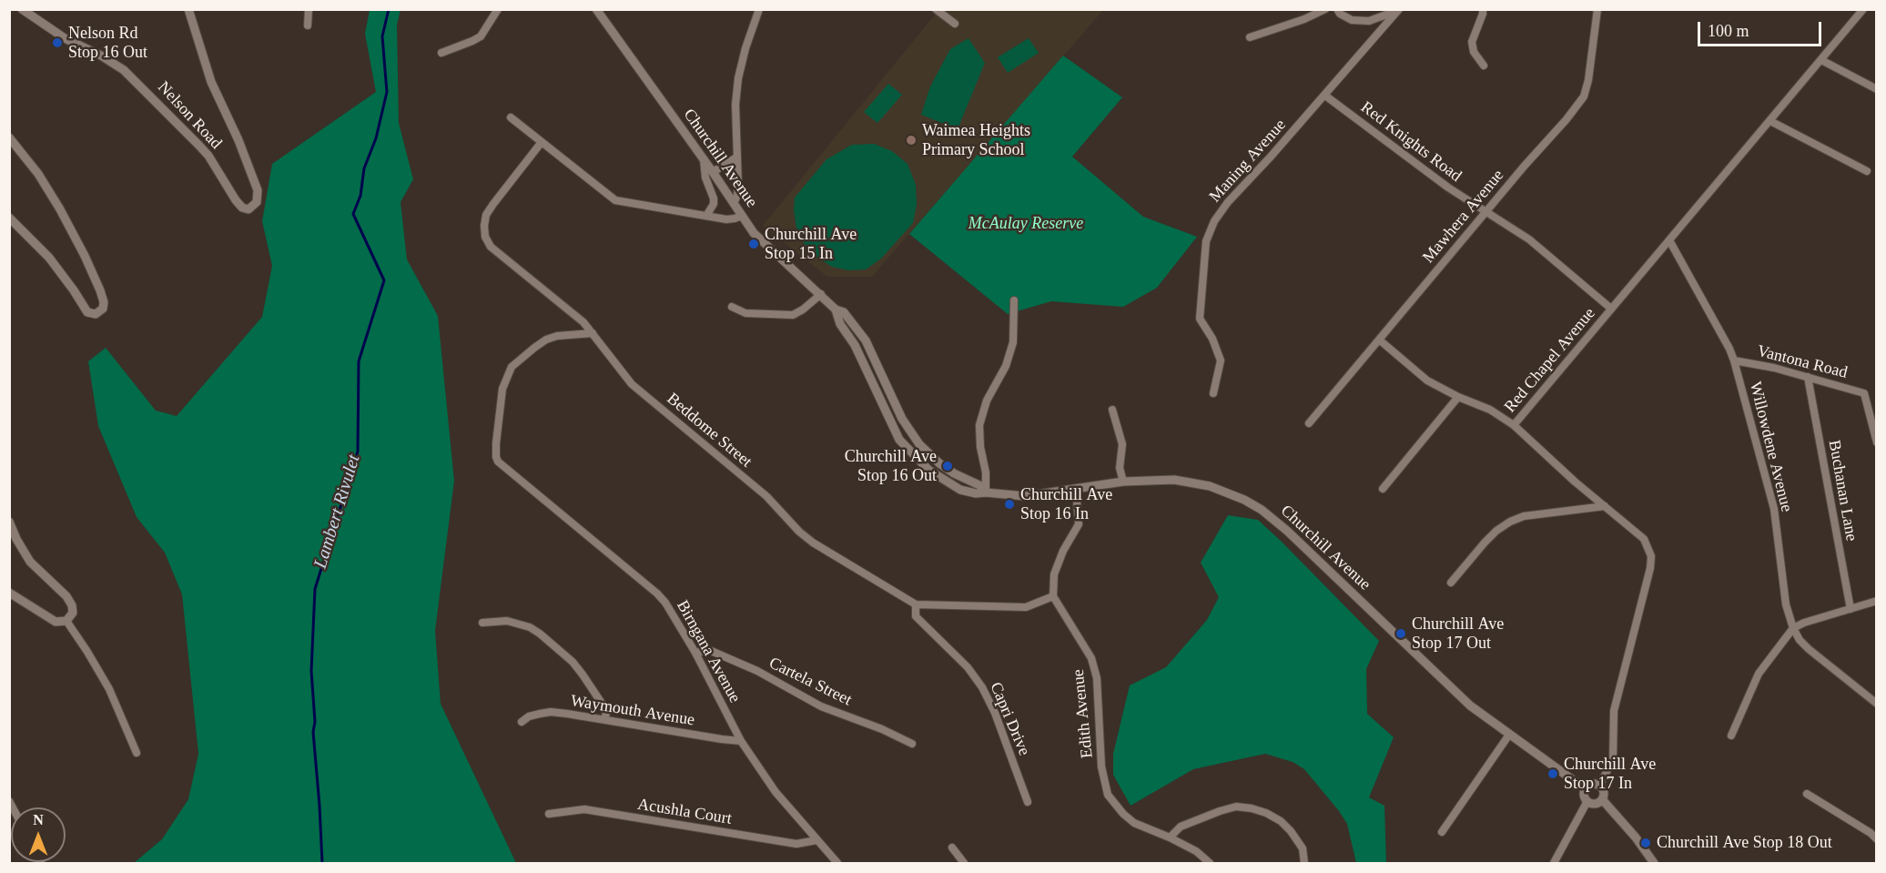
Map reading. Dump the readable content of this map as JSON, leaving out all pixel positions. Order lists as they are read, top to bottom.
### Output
{
  "streets": {
    "street": [
      "Nelson Road",
      "Red Knights Road",
      "Churchill Avenue",
      "Maning Avenue",
      "Mawhera Avenue",
      "Red Chapel Avenue",
      "Vantona Road",
      "Beddome Street",
      "Willowdene Avenue",
      "Buchanan Lane",
      "Birngana Avenue",
      "Cartela Street",
      "Waymouth Avenue",
      "Edith Avenue",
      "Capri Drive",
      "Acushla Court"
    ]
  },
  "crossings": [
    ["Red Knights Road", "Maning Avenue"],
    ["Red Knights Road", "Mawhera Avenue"],
    ["Red Knights Road", "Red Chapel Avenue"],
    ["Churchill Avenue", "Red Chapel Avenue"],
    ["Red Chapel Avenue", "Willowdene Avenue"],
    ["Vantona Road", "Willowdene Avenue"],
    ["Vantona Road", "Buchanan Lane"],
    ["Beddome Street", "Birngana Avenue"],
    ["Beddome Street", "Edith Avenue"],
    ["Beddome Street", "Capri Drive"],
    ["Birngana Avenue", "Cartela Street"],
    ["Birngana Avenue", "Waymouth Avenue"],
    ["Birngana Avenue", "Acushla Court"]
  ],
  "water": ["Lambert Rivulet"],
  "parks": ["McAulay Reserve"],
  "places": [
    "Nelson Rd Stop 16 Out",
    "Waimea Heights Primary School",
    "Churchill Ave Stop 15 In",
    "Churchill Ave Stop 16 Out",
    "Churchill Ave Stop 16 In",
    "Churchill Ave Stop 17 Out",
    "Churchill Ave Stop 17 In",
    "Churchill Ave Stop 18 Out"
  ],
  "scale_bar": "100 m",
  "north": "top"
}
